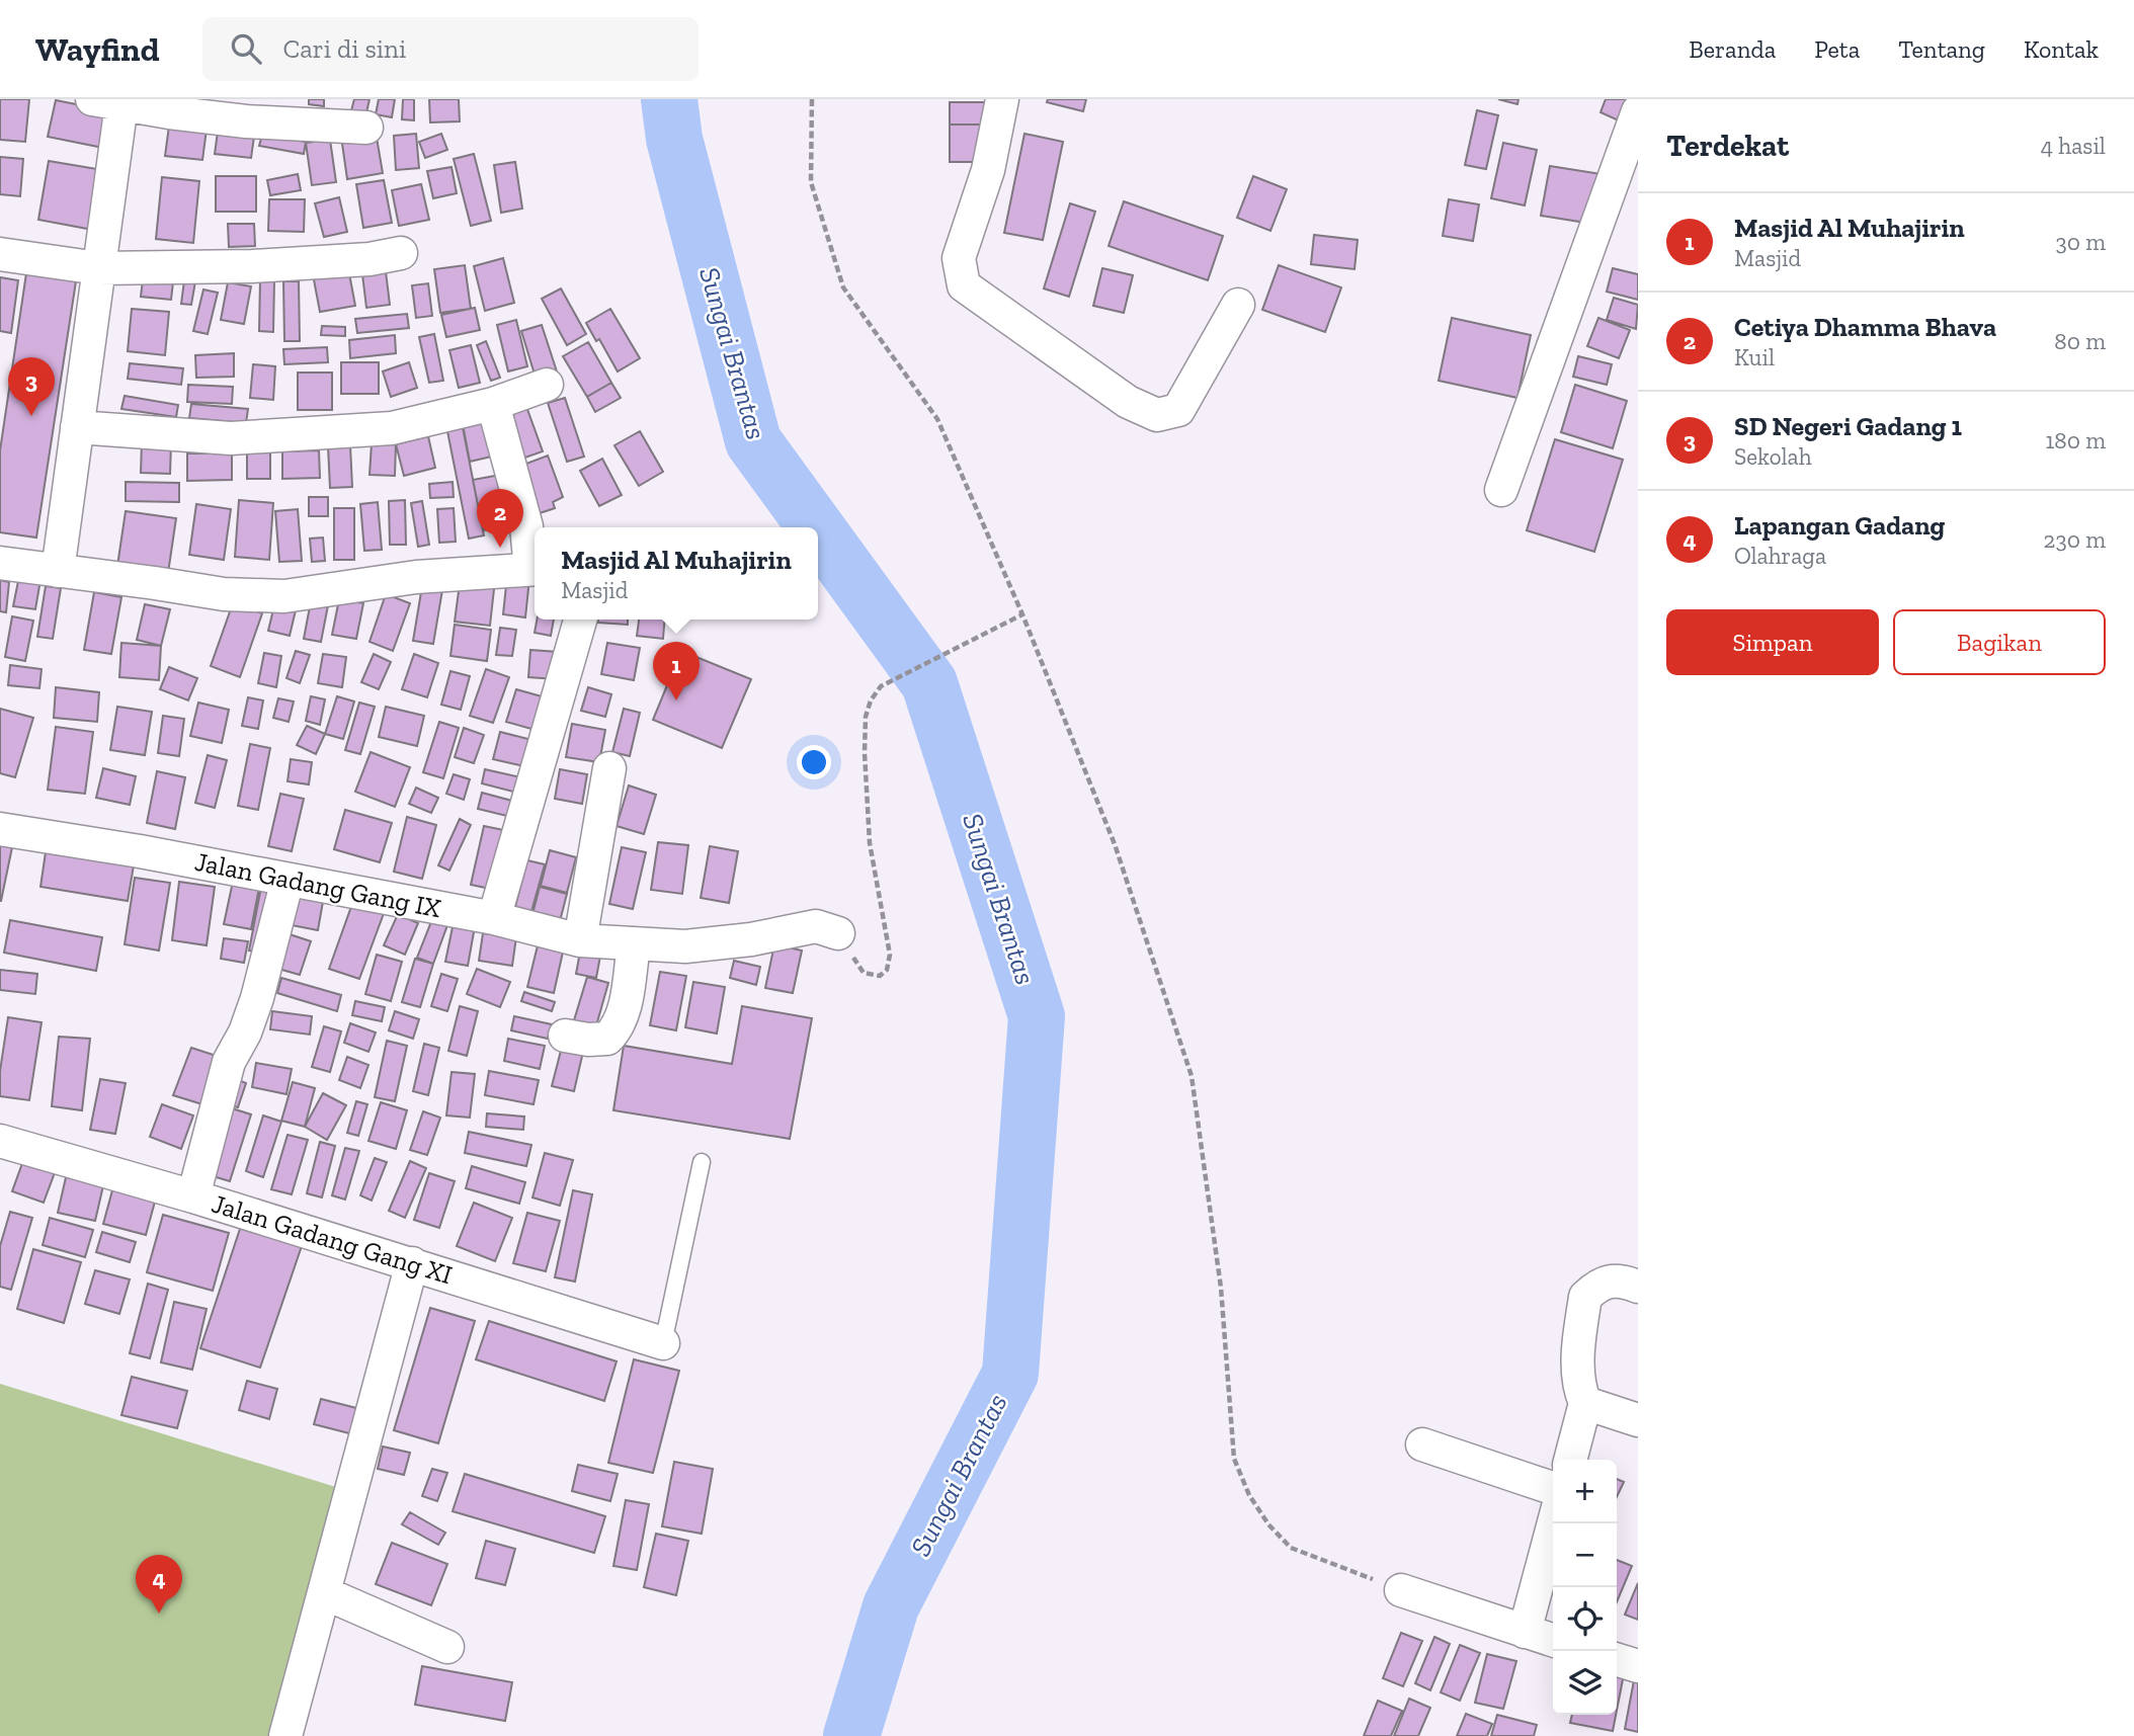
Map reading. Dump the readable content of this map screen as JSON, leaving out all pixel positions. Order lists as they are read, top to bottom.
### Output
{
  "streets": {
    "street": ["Jalan Gadang Gang IX", "Jalan Gadang Gang XI"]
  },
  "water": ["Sungai Brantas"],
  "page": {
    "header": "Wayfind",
    "search": "Cari di sini",
    "nav": [
      "Beranda",
      "Peta",
      "Tentang",
      "Kontak"
    ],
    "heading": ["Terdekat", "4 hasil"],
    "list": [
      {
        "mark": "1",
        "name": "Masjid Al Muhajirin",
        "note": "Masjid",
        "value": "30 m"
      },
      {
        "mark": "2",
        "name": "Cetiya Dhamma Bhava",
        "note": "Kuil",
        "value": "80 m"
      },
      {
        "mark": "3",
        "name": "SD Negeri Gadang 1",
        "note": "Sekolah",
        "value": "180 m"
      },
      {
        "mark": "4",
        "name": "Lapangan Gadang",
        "note": "Olahraga",
        "value": "230 m"
      }
    ],
    "pins": [
      "3",
      "2",
      "1",
      "4"
    ],
    "popup": ["Masjid Al Muhajirin", "Masjid"],
    "buttons": ["Simpan", "Bagikan"],
    "map_buttons": ["+", "−"]
  }
}
